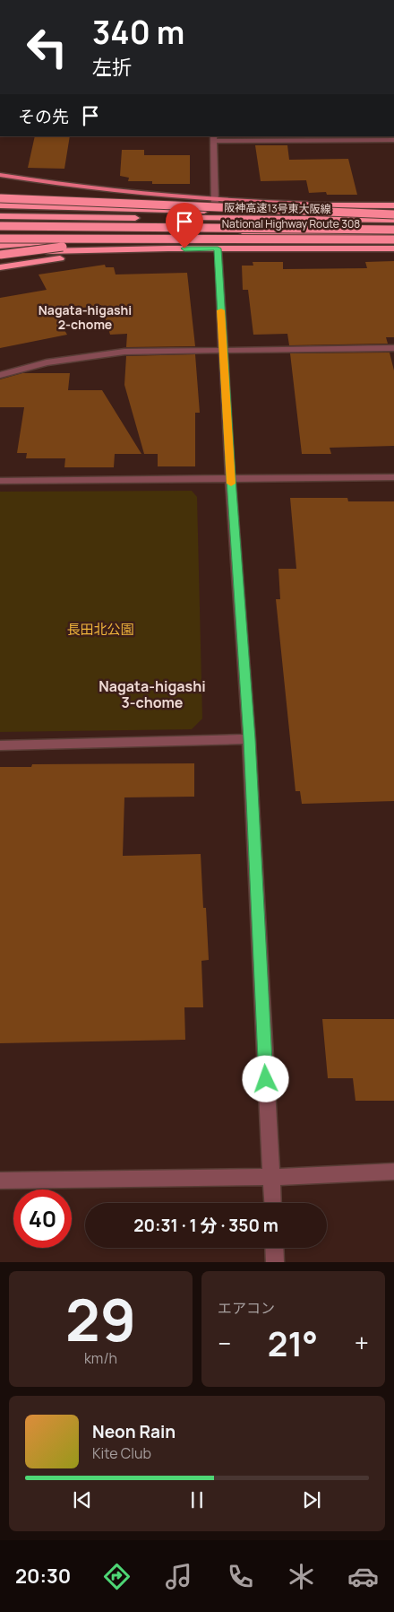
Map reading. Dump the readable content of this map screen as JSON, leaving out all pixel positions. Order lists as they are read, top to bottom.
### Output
{
  "streets": {
    "highway": ["阪神高速13号東大阪線", "National Highway Route 308"]
  },
  "districts": ["Nagata-higashi 2-chome", "Nagata-higashi 3-chome"],
  "parks": ["長田北公園"],
  "page": {
    "turn": ["340 m", "左折"],
    "then": "その先",
    "limit": "40",
    "trip": "20:31 · 1 分 · 350 m",
    "tile": [
      ["29", "km/h"],
      "エアコン"
    ],
    "heat": ["−", "21°", "+"],
    "song": ["Neon Rain", "Kite Club"],
    "tabs": "20:30"
  }
}
